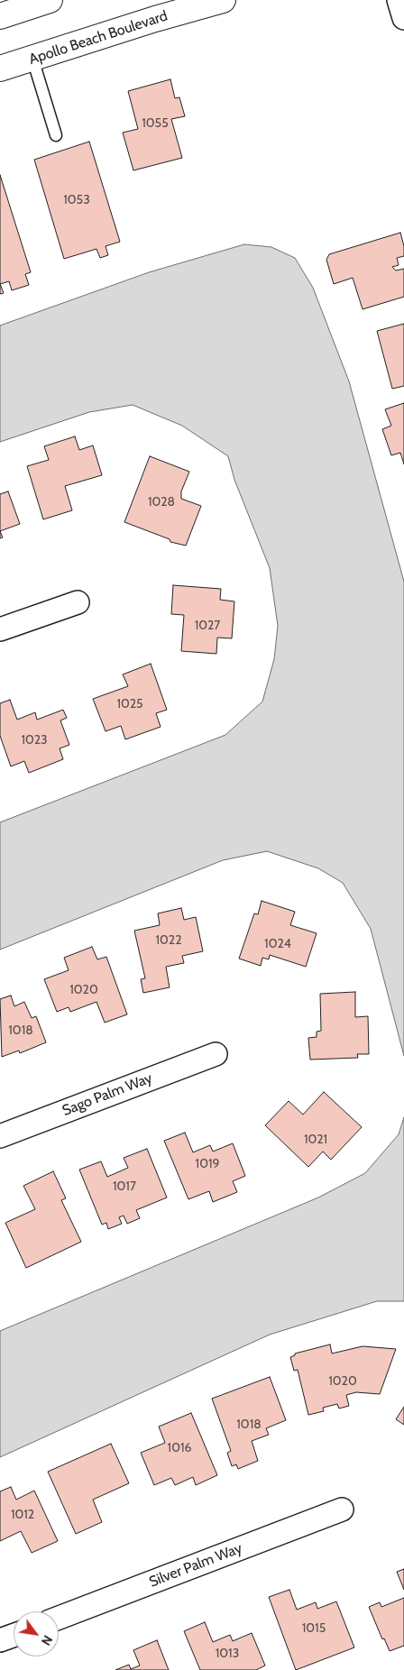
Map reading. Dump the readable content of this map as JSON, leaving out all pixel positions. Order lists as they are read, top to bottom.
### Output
{
  "streets": {
    "main road": ["Apollo Beach Boulevard"],
    "street": ["Sago Palm Way", "Silver Palm Way"]
  },
  "house_numbers": [
    "1055",
    "1053",
    "1028",
    "1027",
    "1025",
    "1023",
    "1022",
    "1024",
    "1020",
    "1018",
    "1021",
    "1019",
    "1017",
    "1020",
    "1018",
    "1016",
    "1012",
    "1015",
    "1013"
  ],
  "north": "bottom right"
}
